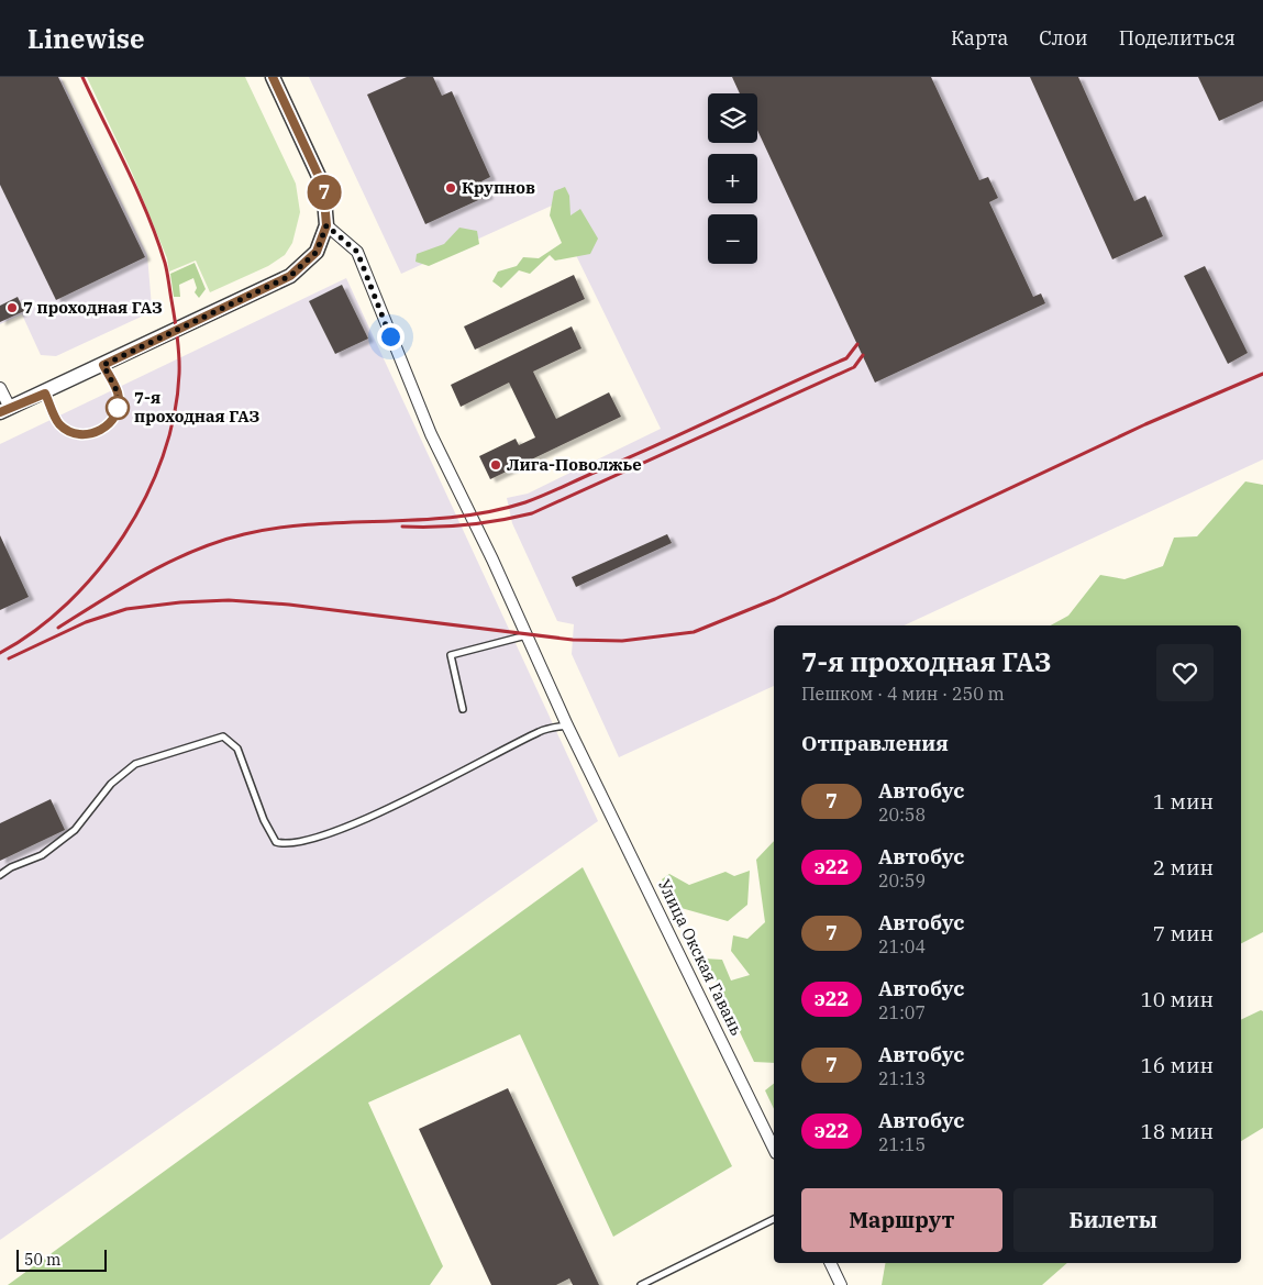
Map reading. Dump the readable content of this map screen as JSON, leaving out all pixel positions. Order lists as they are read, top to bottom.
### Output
{
  "streets": {
    "street": ["Улица Окская Гавань"]
  },
  "places": [
    "Крупнов",
    "7 проходная ГАЗ",
    "7-я проходная ГАЗ",
    "Лига-Поволжье"
  ],
  "lines": ["bus line 7"],
  "scale_bar": "50 m",
  "page": {
    "header": "Linewise",
    "nav": ["Карта", "Слои", "Поделиться"],
    "on_map": "7",
    "map_buttons": ["+", "−"],
    "heading": [
      ["7-я проходная ГАЗ", "Пешком · 4 мин · 250 m"],
      "Отправления"
    ],
    "list": [
      {
        "mark": "7",
        "name": "Автобус",
        "note": "20:58",
        "value": "1 мин"
      },
      {
        "mark": "э22",
        "name": "Автобус",
        "note": "20:59",
        "value": "2 мин"
      },
      {
        "mark": "7",
        "name": "Автобус",
        "note": "21:04",
        "value": "7 мин"
      },
      {
        "mark": "э22",
        "name": "Автобус",
        "note": "21:07",
        "value": "10 мин"
      },
      {
        "mark": "7",
        "name": "Автобус",
        "note": "21:13",
        "value": "16 мин"
      },
      {
        "mark": "э22",
        "name": "Автобус",
        "note": "21:15",
        "value": "18 мин"
      }
    ],
    "buttons": ["Маршрут", "Билеты"],
    "scale": "50 m"
  }
}
